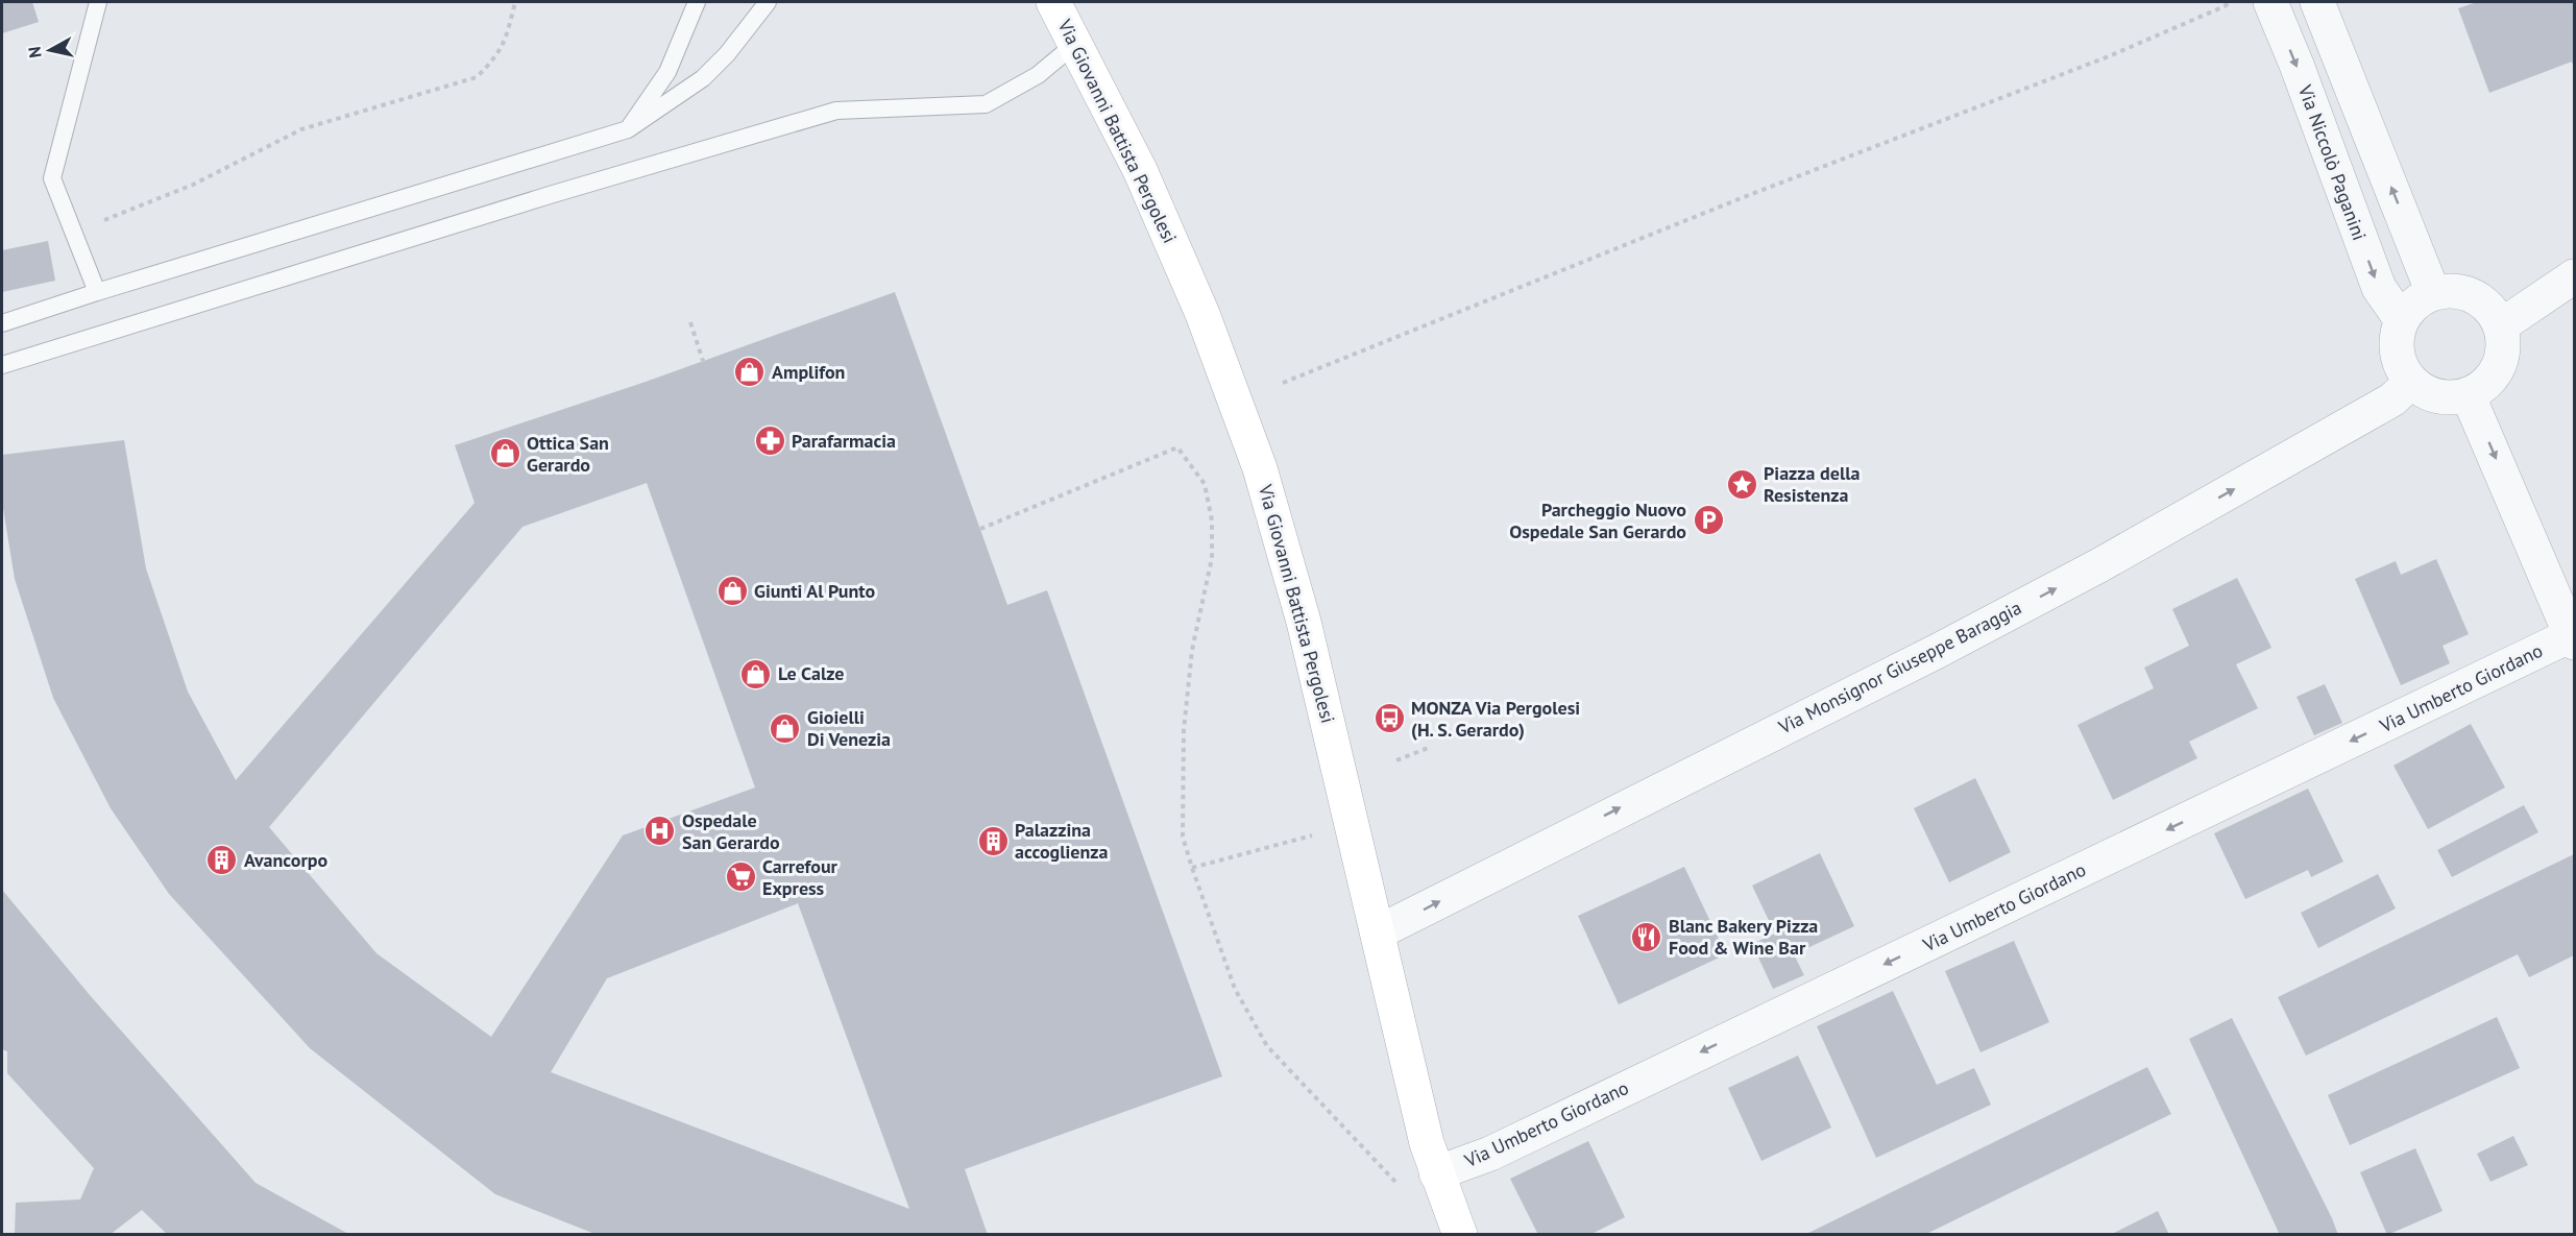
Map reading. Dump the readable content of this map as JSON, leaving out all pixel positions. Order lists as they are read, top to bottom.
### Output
{
  "streets": {
    "street": [
      "Via Giovanni Battista Pergolesi",
      "Via Niccolò Paganini",
      "Via Monsignor Giuseppe Baraggia",
      "Via Umberto Giordano"
    ]
  },
  "crossings": [
    ["Via Giovanni Battista Pergolesi", "Via Monsignor Giuseppe Baraggia"],
    ["Via Giovanni Battista Pergolesi", "Via Umberto Giordano"],
    ["Via Niccolò Paganini", "Via Monsignor Giuseppe Baraggia"]
  ],
  "one_way": ["Via Monsignor Giuseppe Baraggia", "Via Umberto Giordano"],
  "places": {
    "shop": [
      "Amplifon",
      "Ottica San Gerardo",
      "Giunti Al Punto",
      "Le Calze",
      "Gioielli Di Venezia"
    ],
    "pharmacy": ["Parafarmacia"],
    "place": ["Piazza della Resistenza"],
    "parking": ["Parcheggio Nuovo Ospedale San Gerardo"],
    "bus stop": ["MONZA Via Pergolesi (H. S. Gerardo)"],
    "hospital": ["Ospedale San Gerardo"],
    "building": ["Palazzina accoglienza", "Avancorpo"],
    "supermarket": ["Carrefour Express"],
    "restaurant": ["Blanc Bakery Pizza Food & Wine Bar"]
  },
  "north": "left"
}
